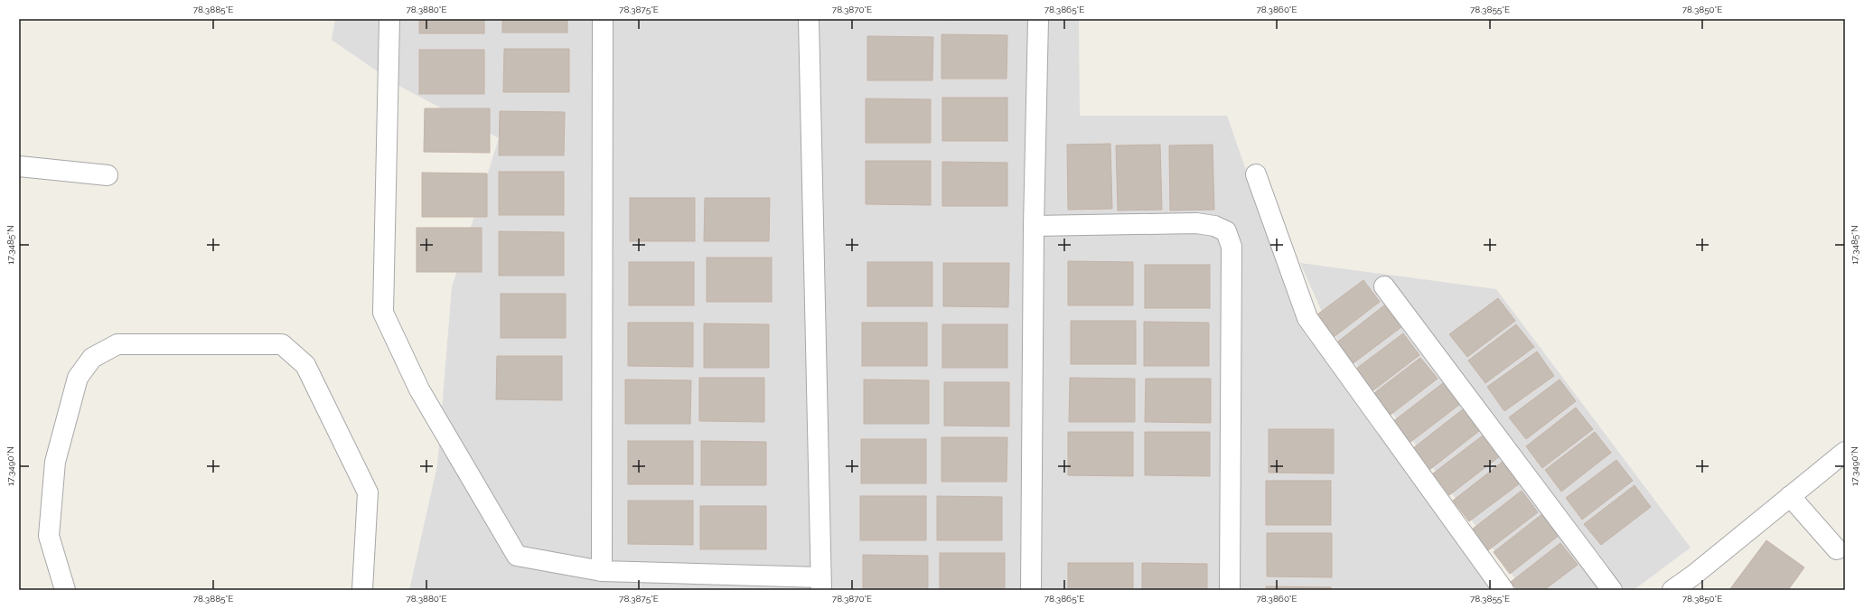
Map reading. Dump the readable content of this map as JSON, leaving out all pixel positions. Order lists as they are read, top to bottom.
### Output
{
  "coordinates": [
    "78.3885°E",
    "78.3880°E",
    "78.3875°E",
    "78.3870°E",
    "78.3865°E",
    "78.3860°E",
    "78.3855°E",
    "78.3850°E",
    "17.3485°N",
    "17.3490°N"
  ]
}
